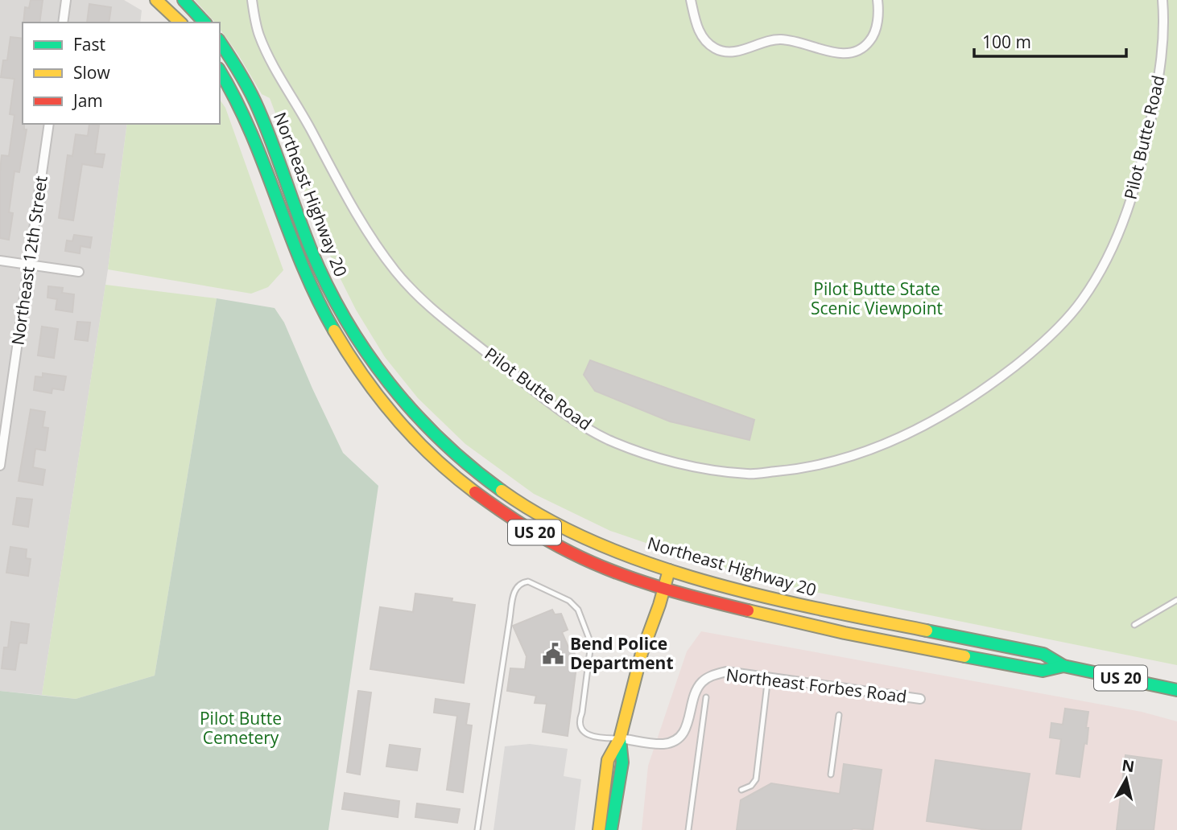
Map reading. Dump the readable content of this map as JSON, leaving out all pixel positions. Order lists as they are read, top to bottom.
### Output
{
  "streets": {
    "main road": ["Northeast Highway 20", "US 20"],
    "street": ["Pilot Butte Road", "Northeast 12th Street", "Northeast Forbes Road"]
  },
  "parks": ["Pilot Butte State Scenic Viewpoint", "Pilot Butte Cemetery"],
  "places": {
    "public building": ["Bend Police Department"]
  },
  "legend": ["Fast", "Slow", "Jam"],
  "scale_bar": "100 m",
  "north": "top"
}
